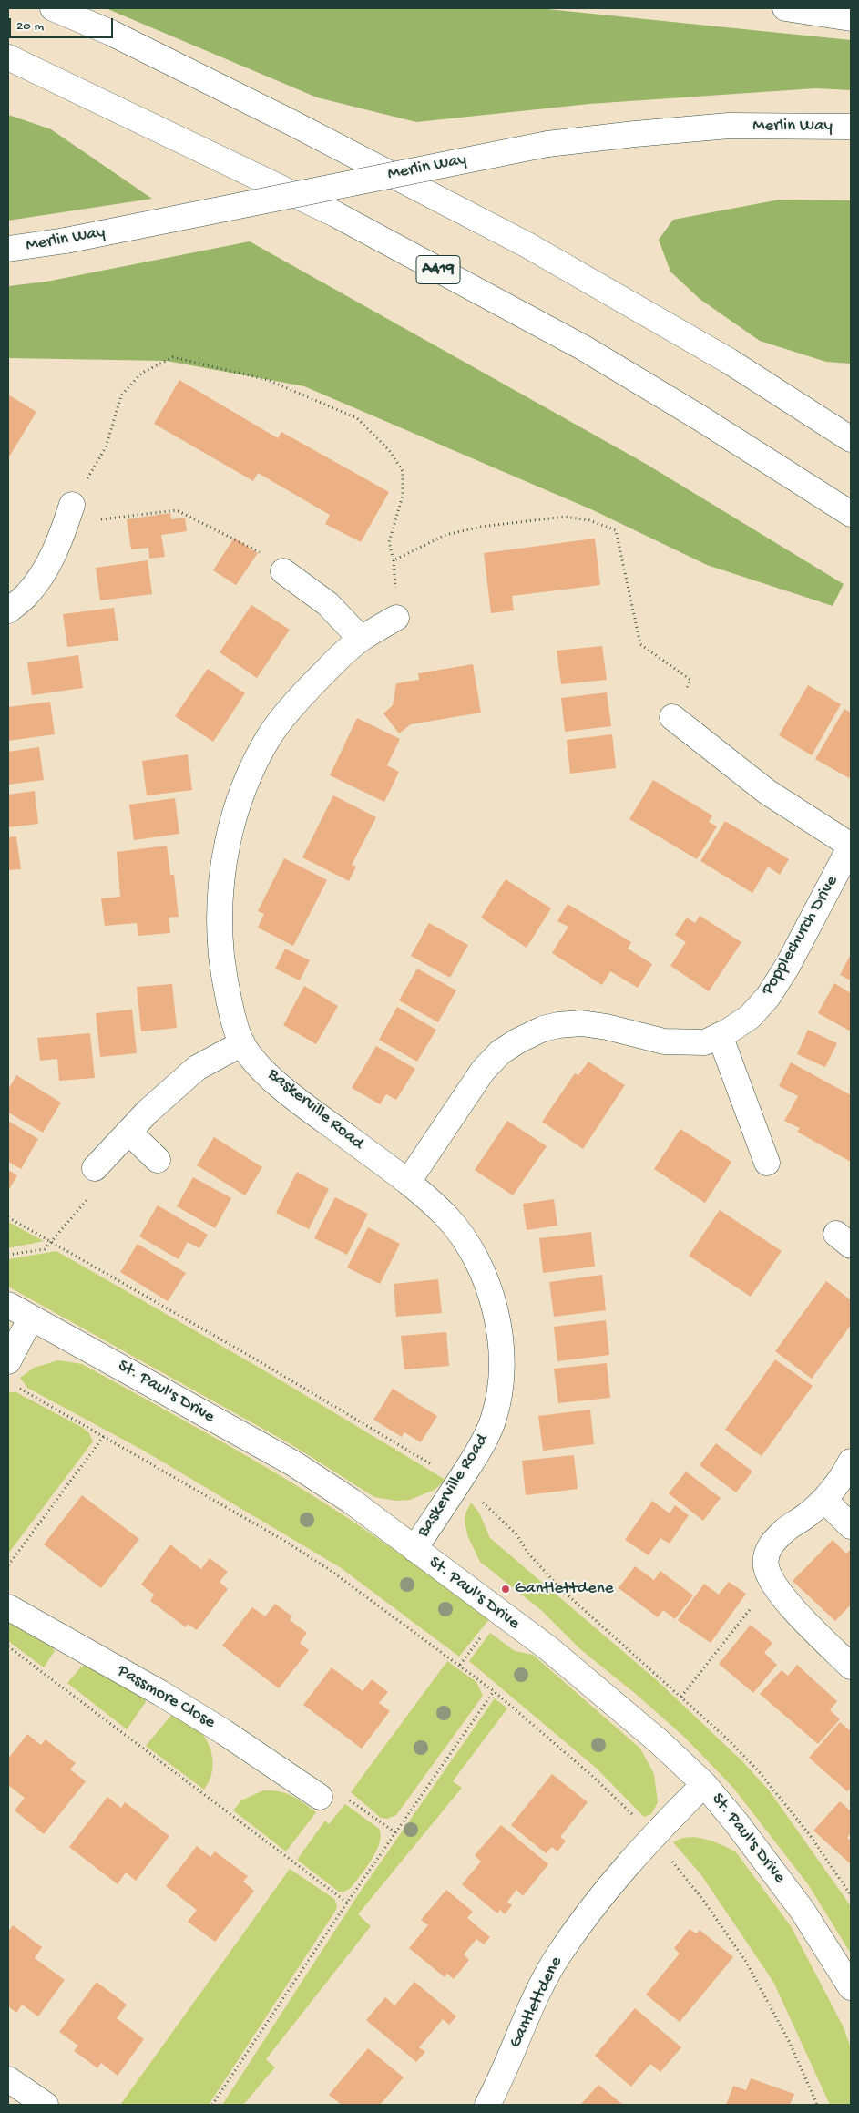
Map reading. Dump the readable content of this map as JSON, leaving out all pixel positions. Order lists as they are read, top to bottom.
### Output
{
  "streets": {
    "main road": [
      "Merlin Way",
      "A419",
      "Popplechurch Drive",
      "Baskerville Road",
      "St. Paul's Drive",
      "Passmore Close",
      "Gantlettdene"
    ]
  },
  "crossings": [
    ["Popplechurch Drive", "Baskerville Road"],
    ["Baskerville Road", "St. Paul's Drive"],
    ["St. Paul's Drive", "Gantlettdene"]
  ],
  "places": ["Gantlettdene"],
  "scale_bar": "20 m"
}
